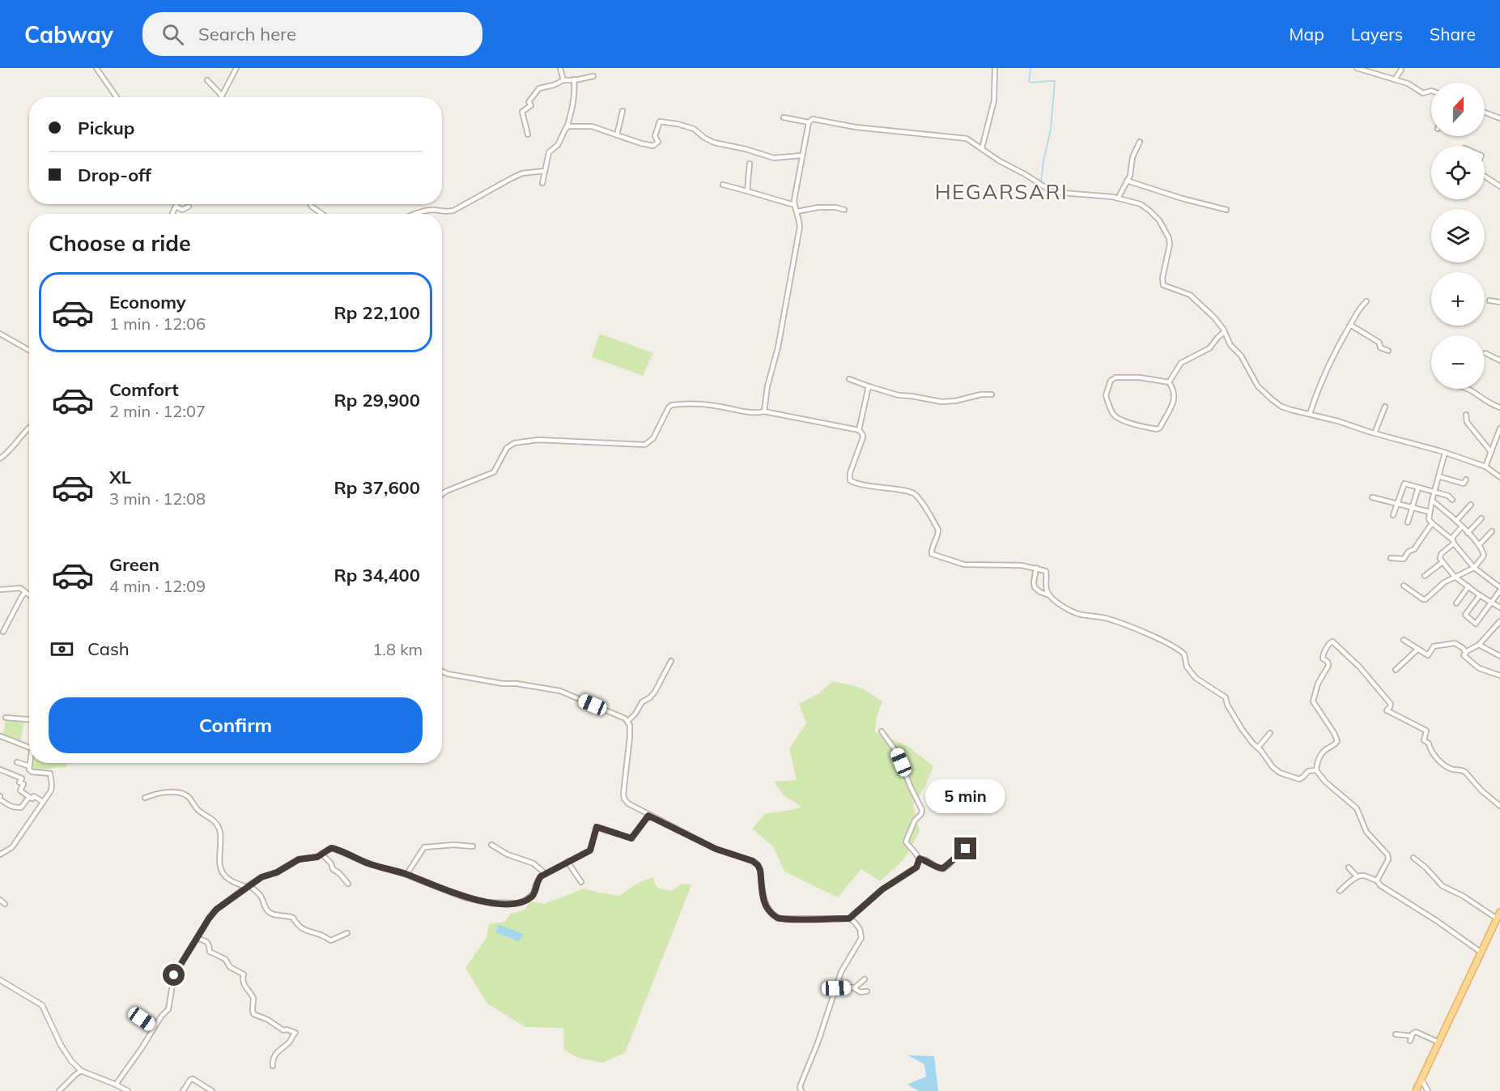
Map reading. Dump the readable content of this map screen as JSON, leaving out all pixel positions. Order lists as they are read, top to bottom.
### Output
{
  "districts": ["HEGARSARI"],
  "north": "top",
  "page": {
    "header": "Cabway",
    "search": "Search here",
    "nav": ["Map", "Layers", "Share"],
    "map_buttons": ["+", "−"],
    "banner": ["Pickup", "Drop-off"],
    "heading": "Choose a ride",
    "list": [
      {
        "name": "Economy",
        "note": "1 min · 12:06",
        "value": "Rp 22,100"
      },
      {
        "name": "Comfort",
        "note": "2 min · 12:07",
        "value": "Rp 29,900"
      },
      {
        "name": "XL",
        "note": "3 min · 12:08",
        "value": "Rp 37,600"
      },
      {
        "name": "Green",
        "note": "4 min · 12:09",
        "value": "Rp 34,400"
      }
    ],
    "pay": ["Cash", "1.8 km"],
    "buttons": "Confirm",
    "bubble": "5 min"
  }
}
